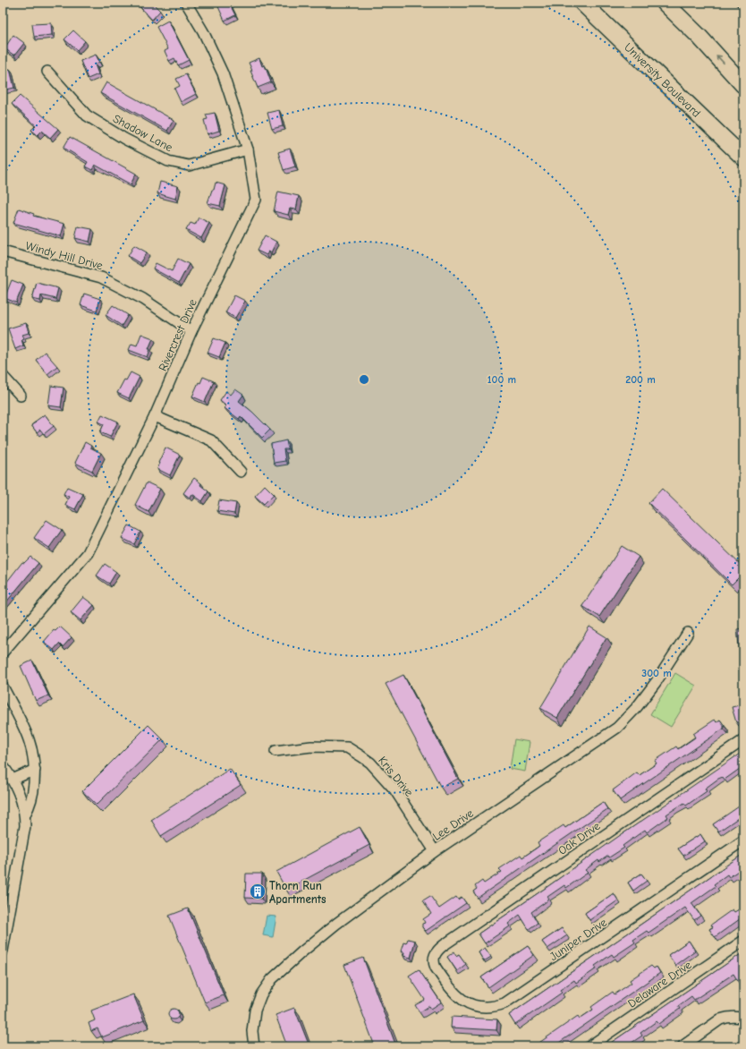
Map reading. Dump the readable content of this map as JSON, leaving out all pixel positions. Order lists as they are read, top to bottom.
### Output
{
  "streets": {
    "main road": ["University Boulevard"],
    "street": [
      "Shadow Lane",
      "Windy Hill Drive",
      "Rivercrest Drive",
      "Kris Drive",
      "Lee Drive",
      "Oak Drive",
      "Juniper Drive",
      "Delaware Drive"
    ]
  },
  "crossings": [
    ["Shadow Lane", "Rivercrest Drive"],
    ["Windy Hill Drive", "Rivercrest Drive"],
    ["Kris Drive", "Lee Drive"],
    ["Oak Drive", "Juniper Drive"]
  ],
  "places": {
    "building": ["Thorn Run Apartments"]
  },
  "rings": ["100 m", "200 m", "300 m"]
}
